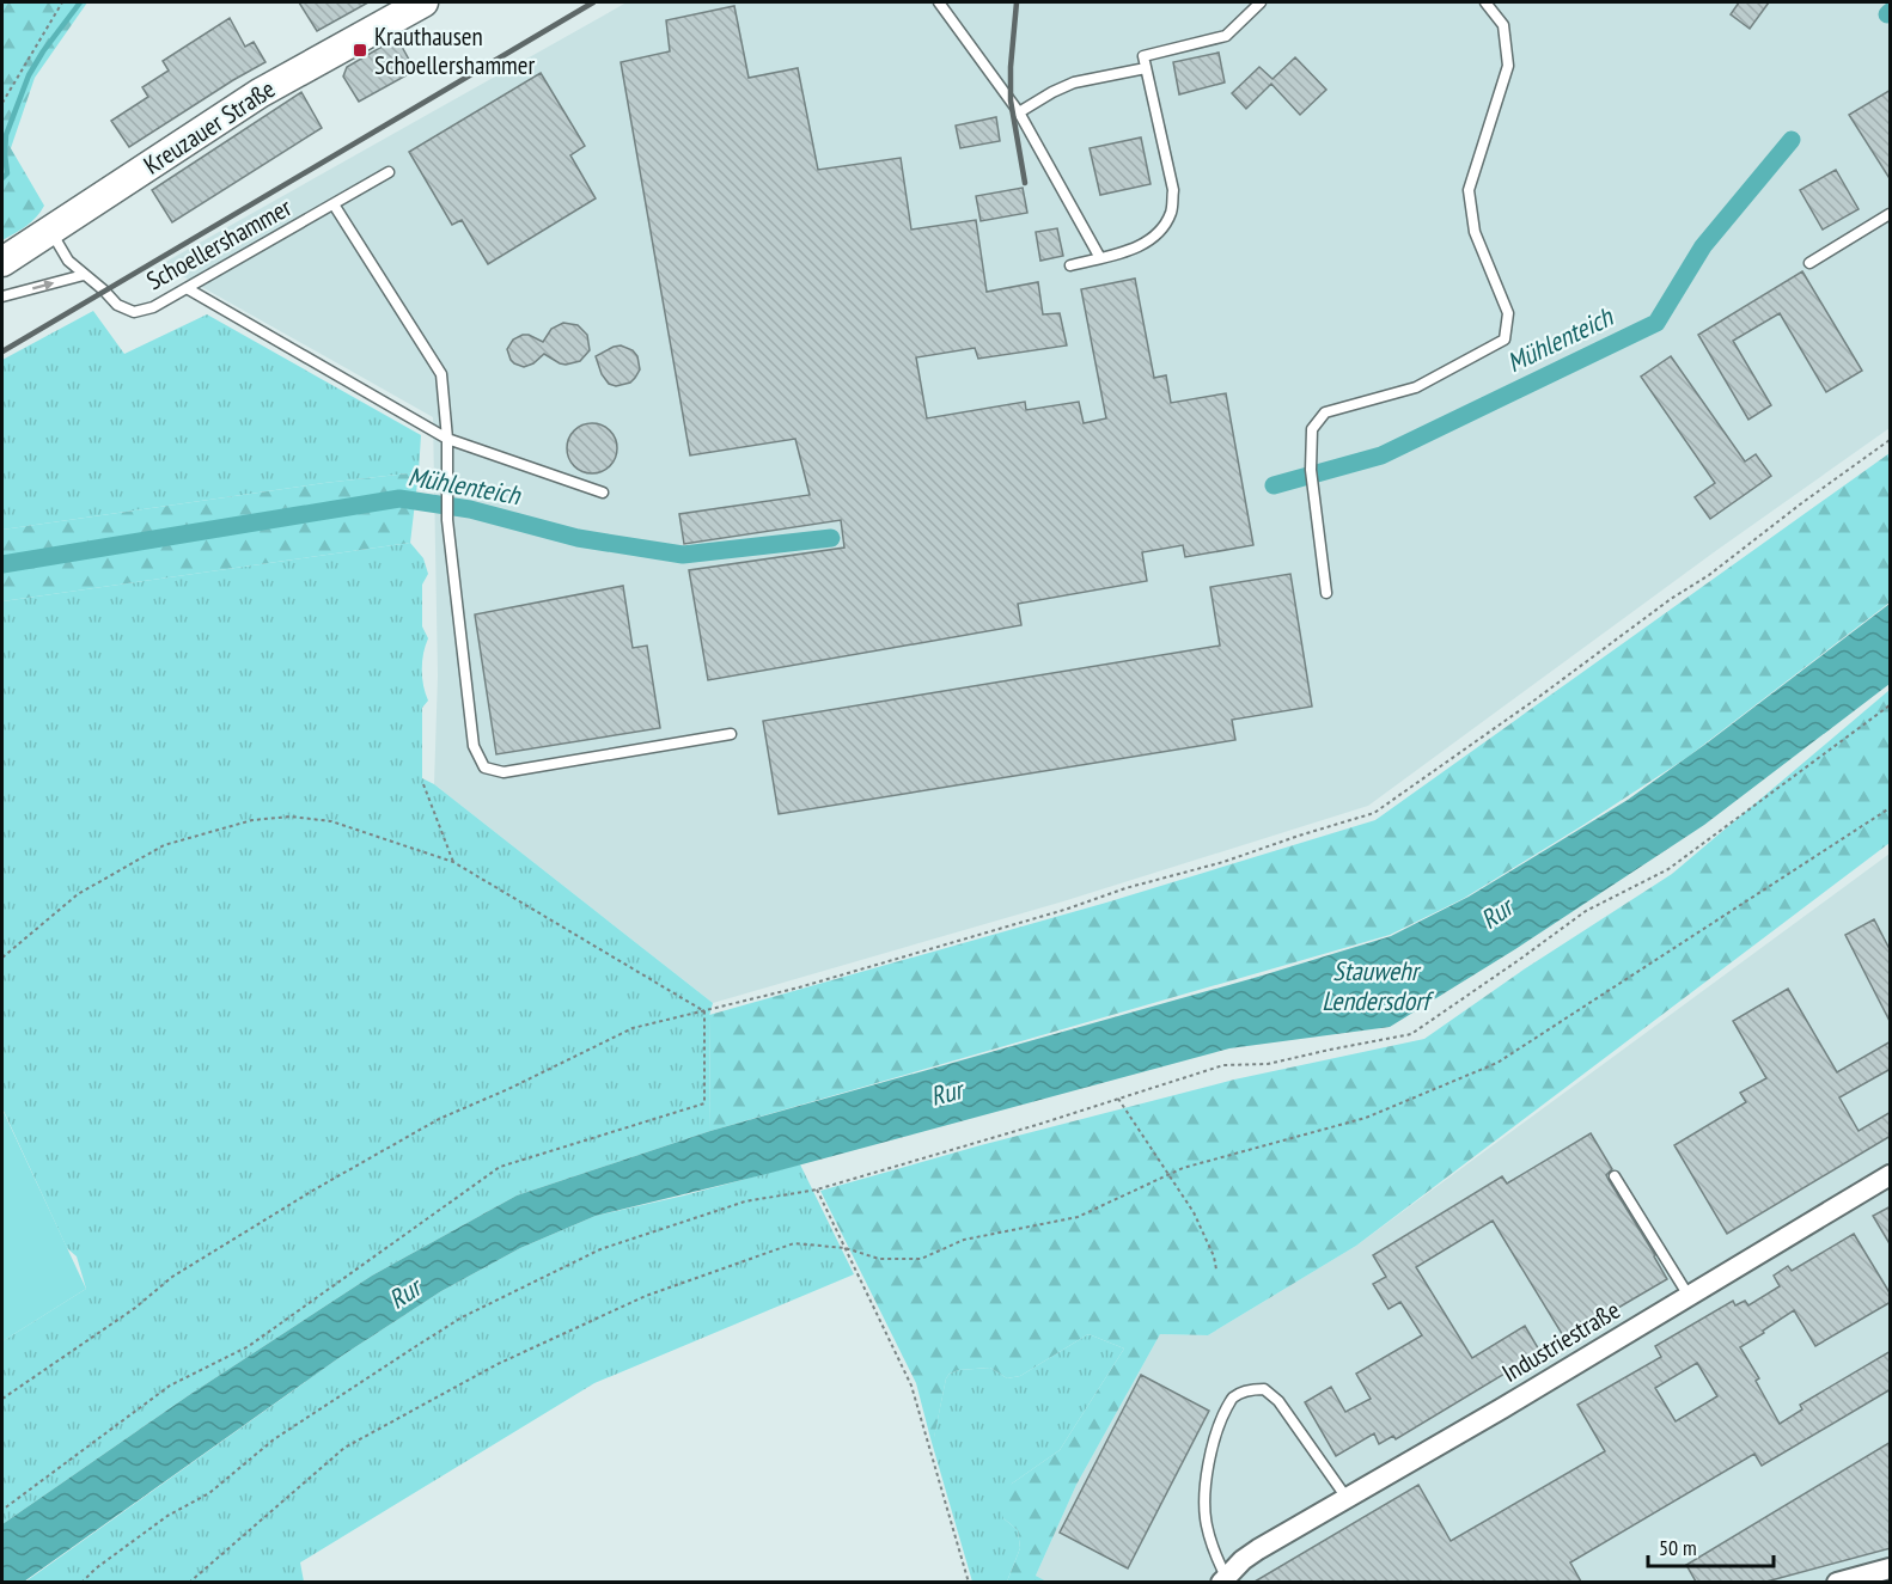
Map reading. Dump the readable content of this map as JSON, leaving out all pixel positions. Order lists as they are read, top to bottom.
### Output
{
  "streets": {
    "main road": ["Kreuzauer Straße"],
    "street": ["Industriestraße"],
    "lane": ["Schoellershammer"]
  },
  "crossings": [
    ["Kreuzauer Straße", "Schoellershammer"]
  ],
  "water": ["Mühlenteich", "Rur", "Stauwehr Lendersdorf"],
  "places": {
    "transit": ["Krauthausen Schoellershammer"]
  },
  "scale_bar": "50 m"
}
